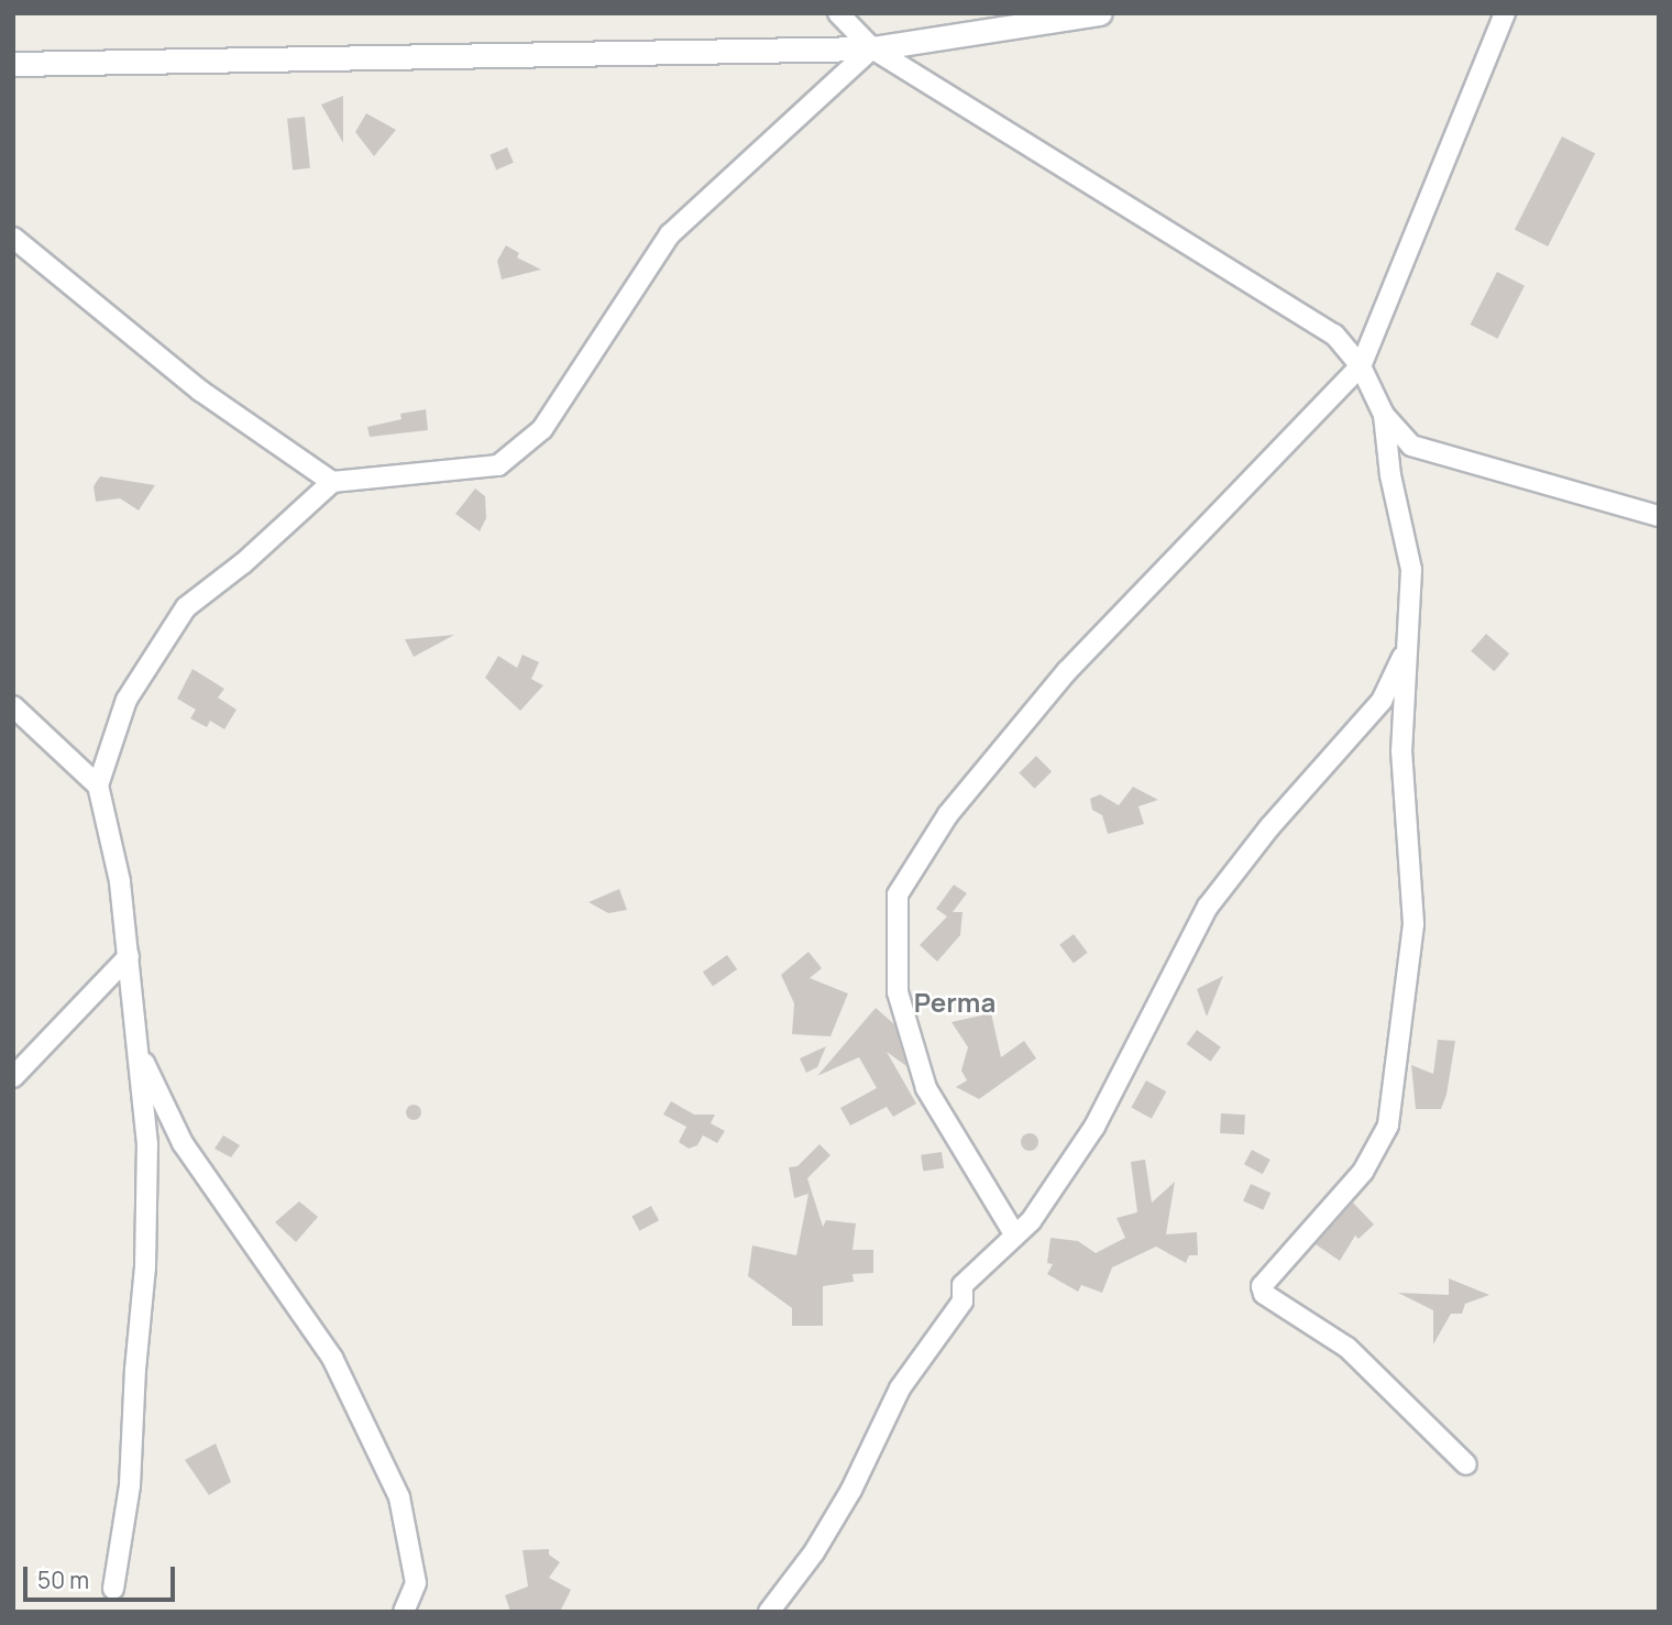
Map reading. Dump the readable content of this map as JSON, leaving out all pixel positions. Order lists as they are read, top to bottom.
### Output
{
  "districts": ["Perma"],
  "scale_bar": "50 m"
}
